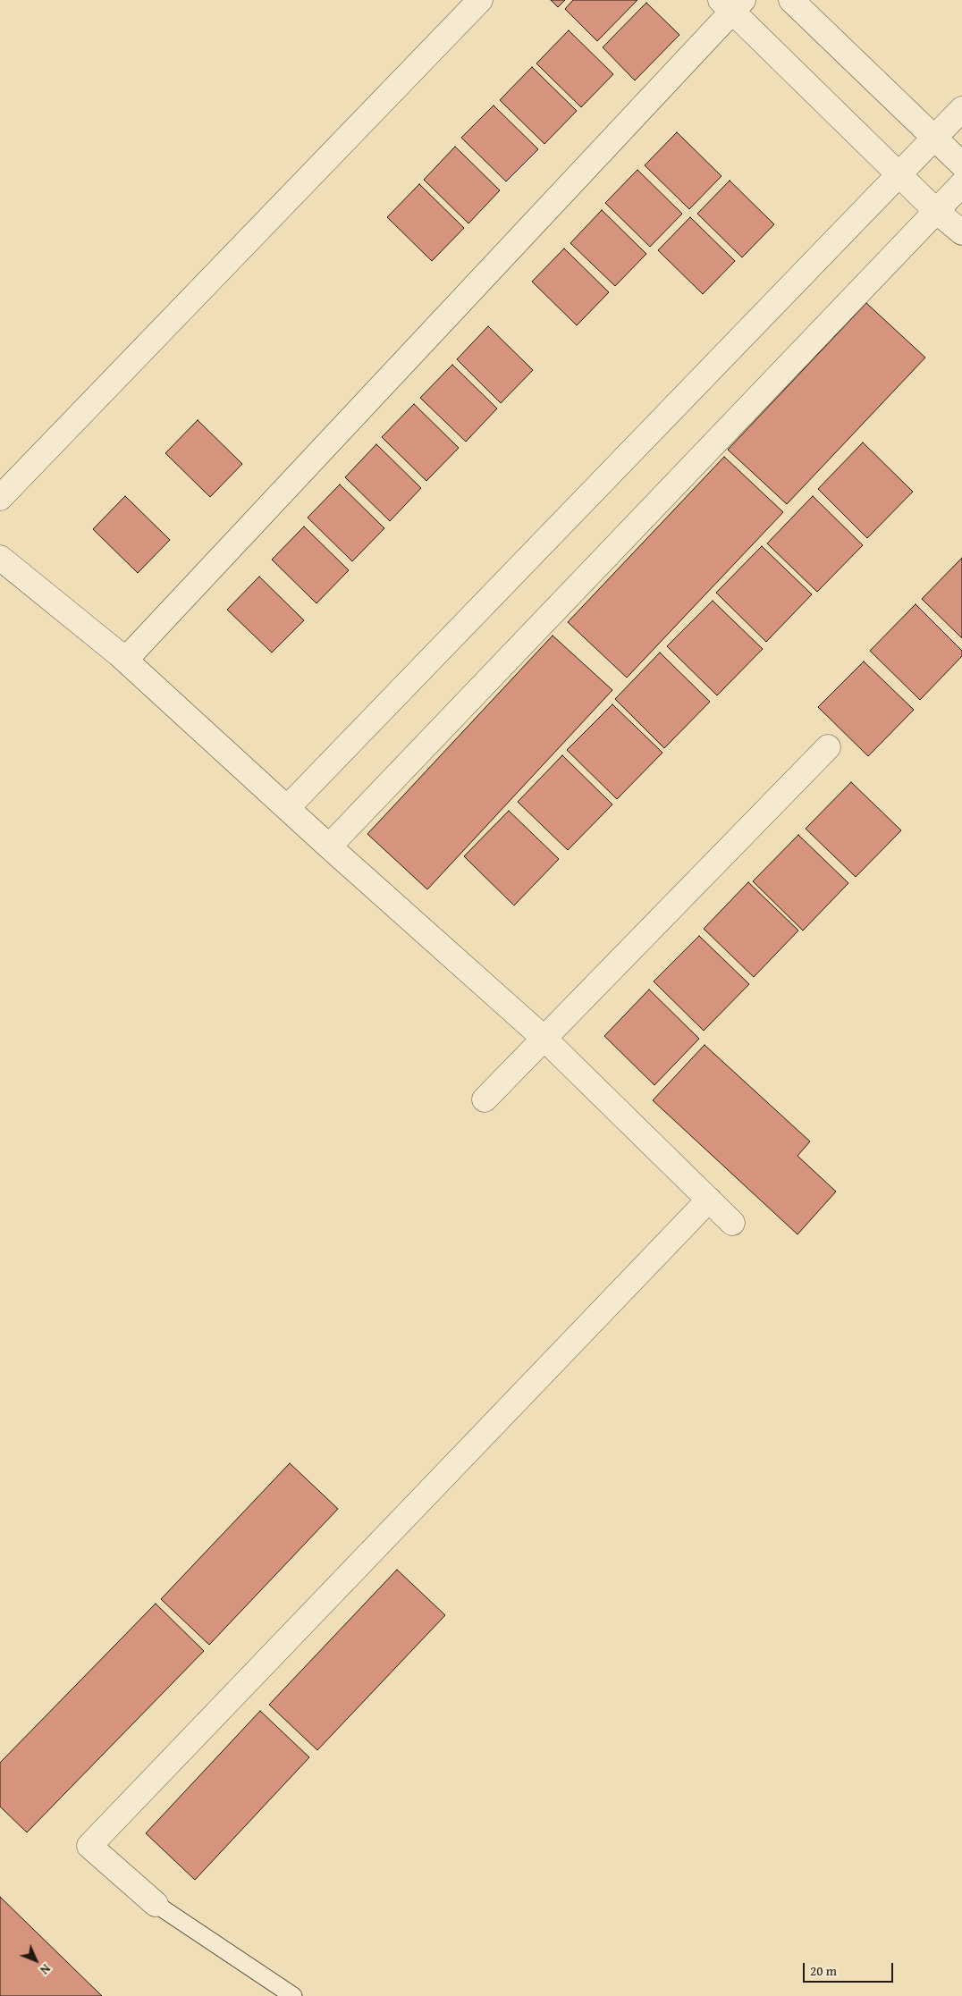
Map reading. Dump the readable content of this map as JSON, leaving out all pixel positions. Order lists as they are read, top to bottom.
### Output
{
  "scale_bar": "20 m",
  "north": "bottom right"
}
